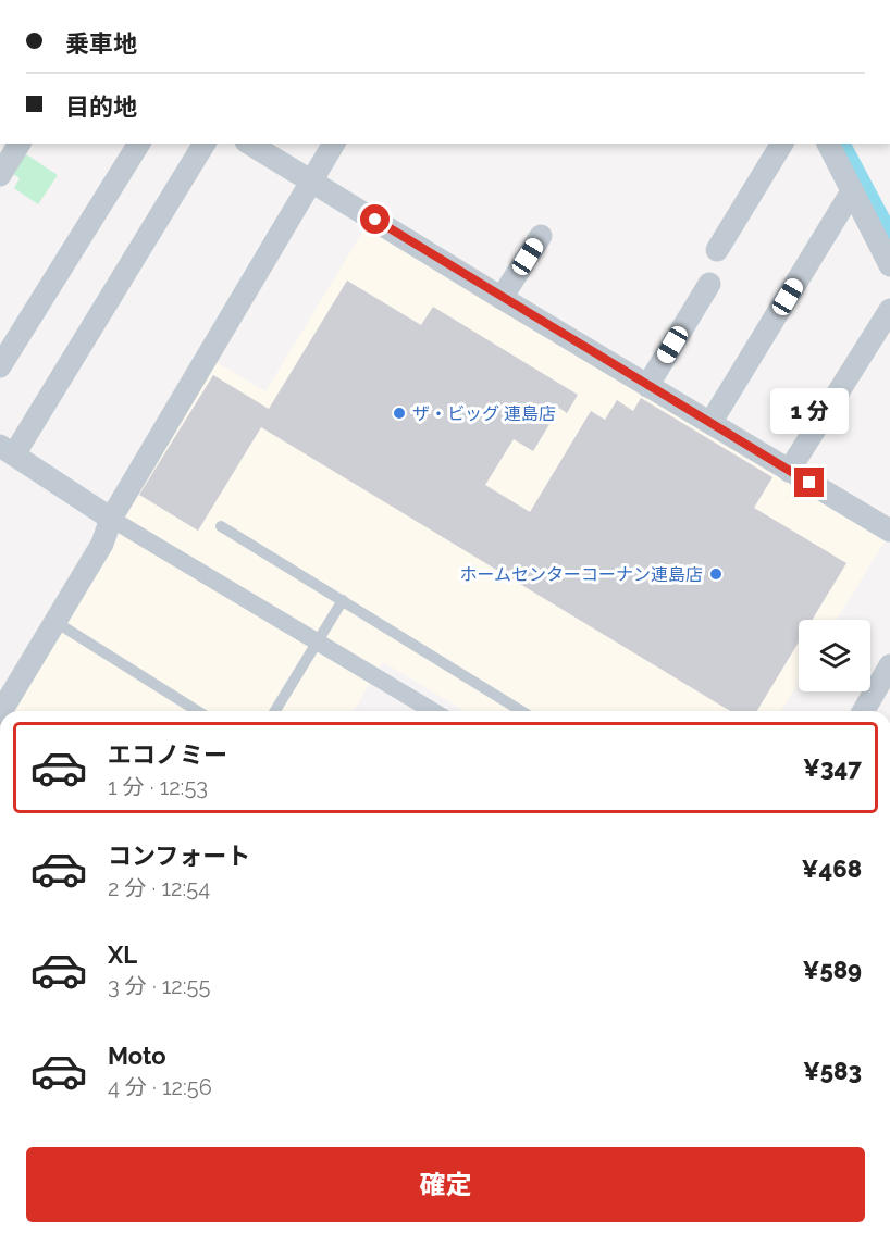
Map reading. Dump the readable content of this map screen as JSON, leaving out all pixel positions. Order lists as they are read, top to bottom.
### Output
{
  "places": ["ザ・ビッグ 連島店", "ホームセンターコーナン連島店"],
  "page": {
    "banner": ["乗車地", "目的地"],
    "bubble": "1 分",
    "list": [
      {
        "name": "エコノミー",
        "note": "1 分 · 12:53",
        "value": "¥347"
      },
      {
        "name": "コンフォート",
        "note": "2 分 · 12:54",
        "value": "¥468"
      },
      {
        "name": "XL",
        "note": "3 分 · 12:55",
        "value": "¥589"
      },
      {
        "name": "Moto",
        "note": "4 分 · 12:56",
        "value": "¥583"
      }
    ],
    "buttons": "確定"
  }
}
